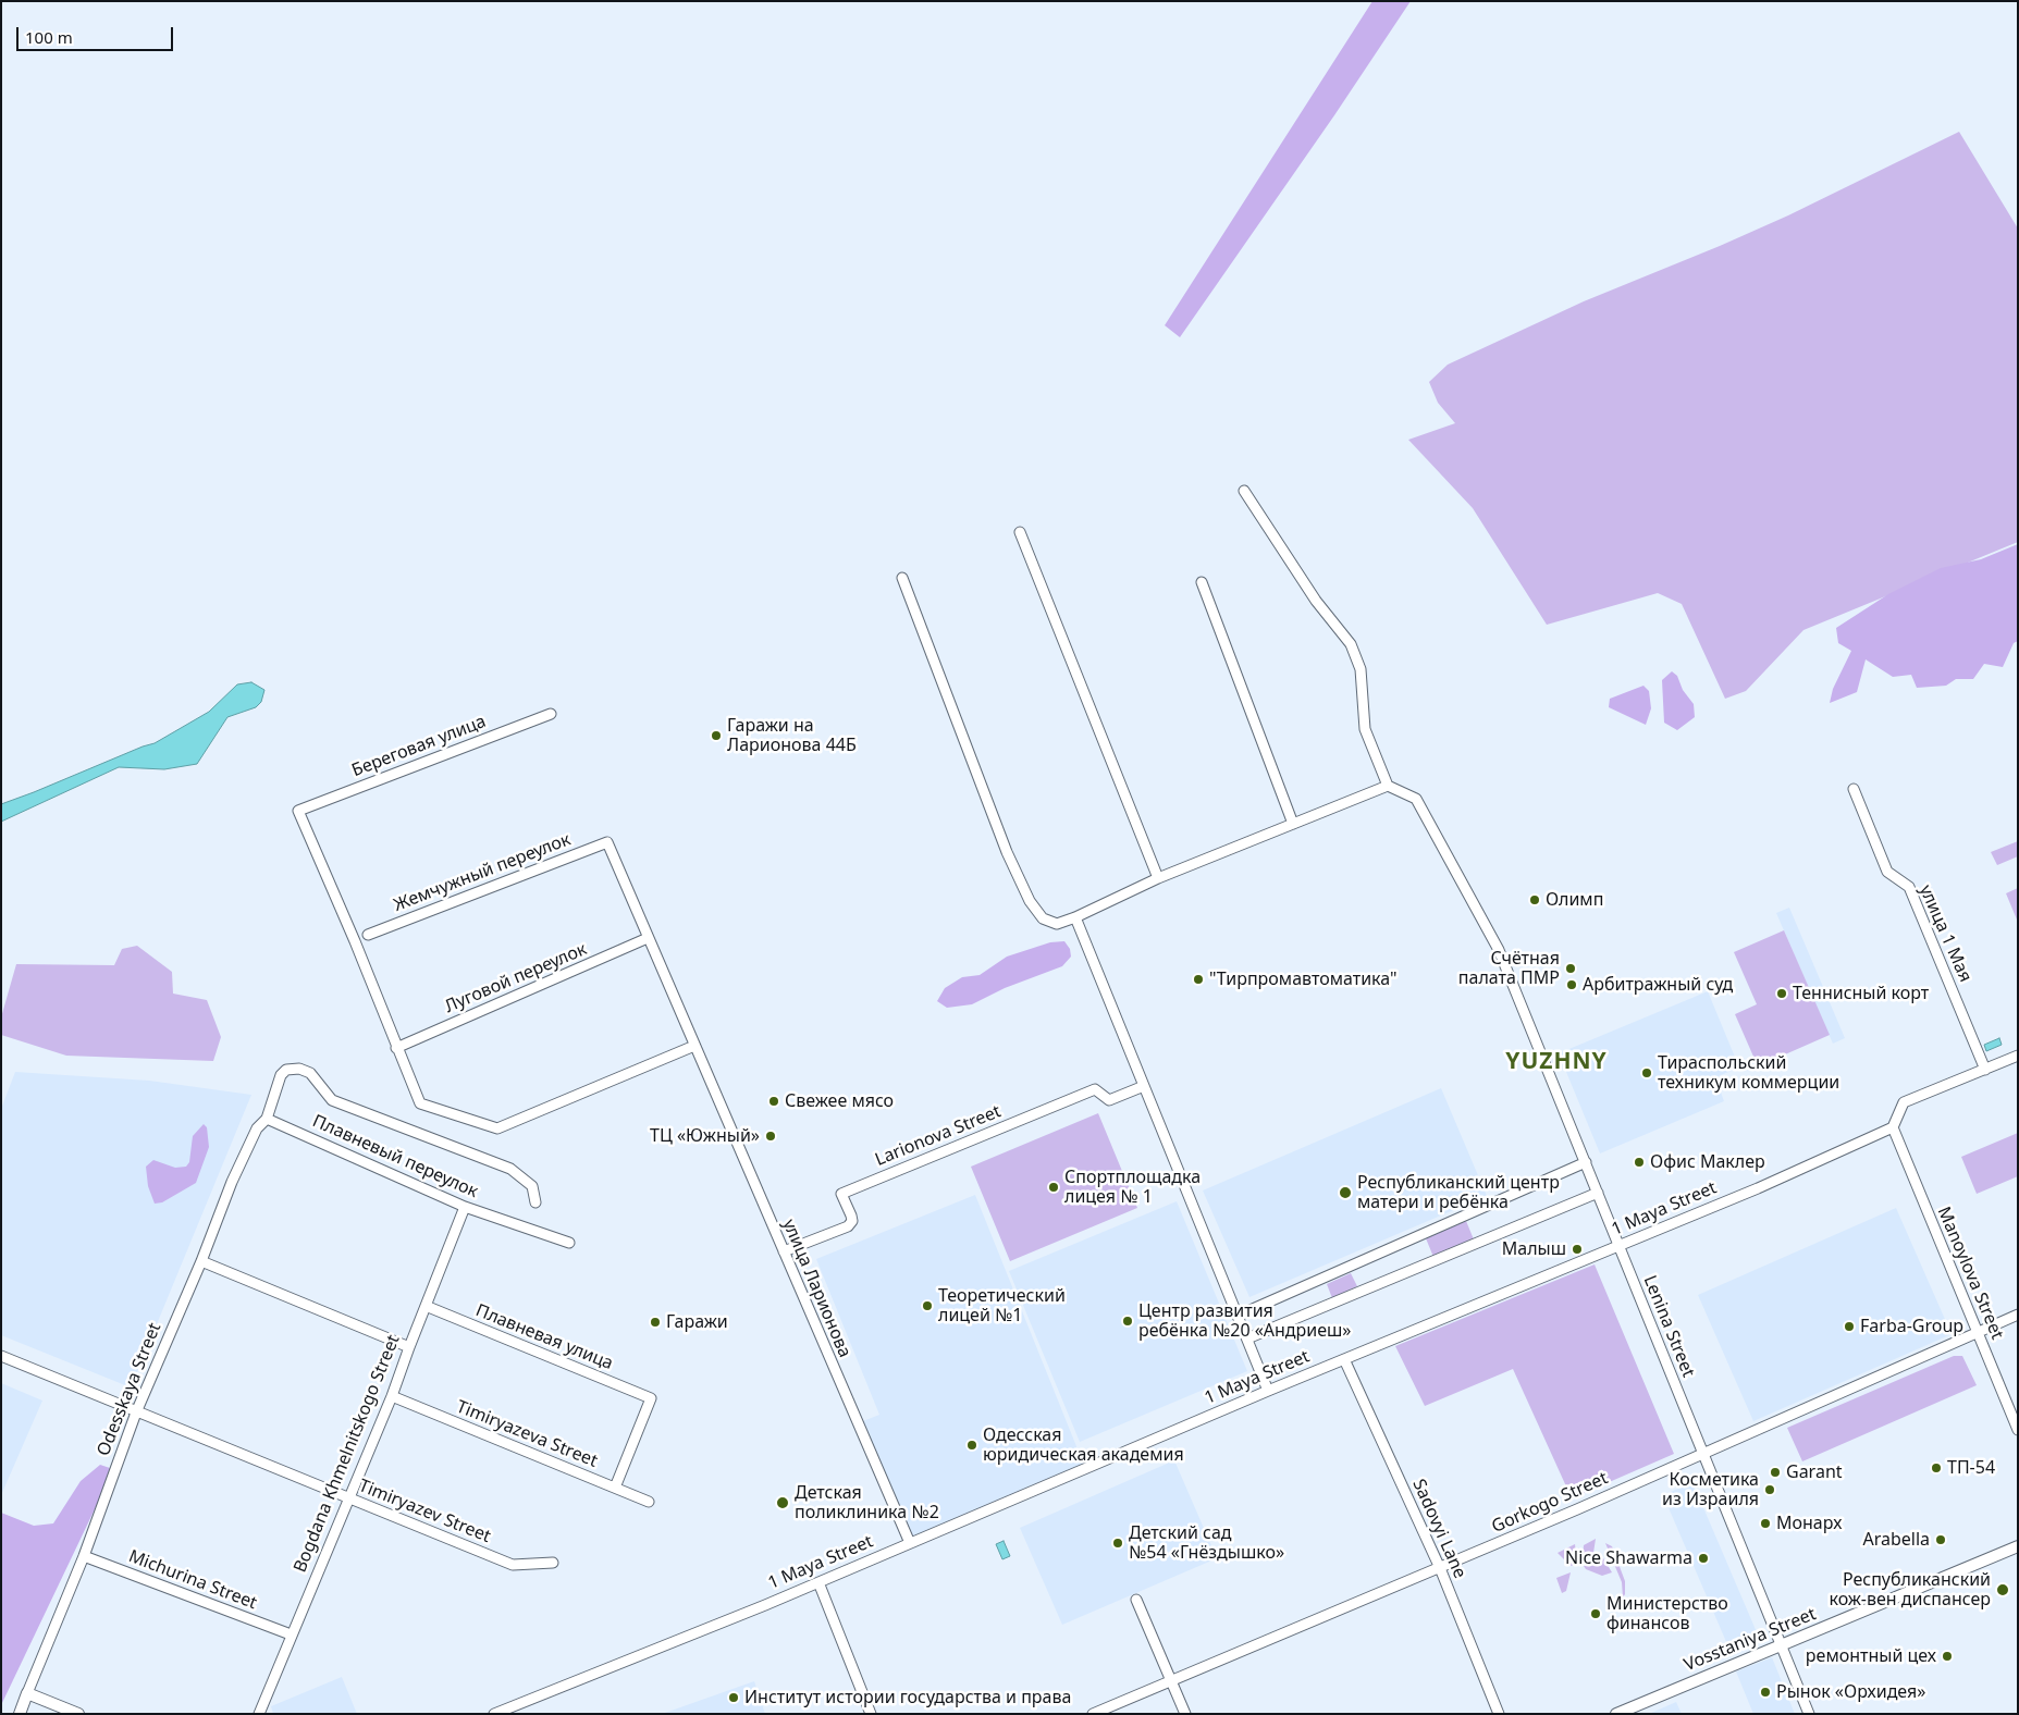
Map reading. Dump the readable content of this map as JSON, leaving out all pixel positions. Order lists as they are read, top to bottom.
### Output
{
  "streets": {
    "street": [
      "Береговая улица",
      "Жемчужный переулок",
      "улица 1 Мая",
      "Луговой переулок",
      "Larionova Street",
      "Плавневый переулок",
      "1 Maya Street",
      "Manoylova Street",
      "улица Ларионова",
      "Lenina Street",
      "Плавневая улица",
      "Odesskaya Street",
      "Timiryazeva Street",
      "Bogdana Khmelnitskogo Street",
      "Gorkogo Street",
      "Timiryazev Street",
      "Sadovyi Lane",
      "Michurina Street",
      "Vosstaniya Street"
    ]
  },
  "crossings": [
    ["Береговая улица", "Луговой переулок"],
    ["Жемчужный переулок", "улица Ларионова"],
    ["Луговой переулок", "улица Ларионова"],
    ["Larionova Street", "улица Ларионова"],
    ["Плавневый переулок", "Odesskaya Street"],
    ["Плавневый переулок", "Bogdana Khmelnitskogo Street"],
    ["1 Maya Street", "Manoylova Street"],
    ["1 Maya Street", "улица Ларионова"],
    ["1 Maya Street", "Lenina Street"],
    ["1 Maya Street", "Sadovyi Lane"],
    ["Manoylova Street", "Gorkogo Street"],
    ["Lenina Street", "Gorkogo Street"],
    ["Lenina Street", "Vosstaniya Street"],
    ["Плавневая улица", "Timiryazeva Street"],
    ["Плавневая улица", "Bogdana Khmelnitskogo Street"],
    ["Odesskaya Street", "Timiryazev Street"],
    ["Odesskaya Street", "Michurina Street"],
    ["Timiryazeva Street", "Bogdana Khmelnitskogo Street"],
    ["Bogdana Khmelnitskogo Street", "Timiryazev Street"],
    ["Bogdana Khmelnitskogo Street", "Michurina Street"],
    ["Gorkogo Street", "Sadovyi Lane"]
  ],
  "districts": ["YUZHNY"],
  "places": [
    "Гаражи на Ларионова 44Б",
    "Олимп",
    "Счётная палата ПМР",
    "\"Тирпромавтоматика\"",
    "Арбитражный суд",
    "Теннисный корт",
    "Тираспольский техникум коммерции",
    "Свежее мясо",
    "ТЦ «Южный»",
    "Офис Маклер",
    "Спортплощадка лицея № 1",
    "Республиканский центр матери и ребёнка",
    "Малыш",
    "Теоретический лицей №1",
    "Центр развития ребёнка №20 «Андриеш»",
    "Гаражи",
    "Farba-Group",
    "Одесская юридическая академия",
    "ТП-54",
    "Garant",
    "Косметика из Израиля",
    "Детская поликлиника №2",
    "Монарх",
    "Arabella",
    "Детский сад №54 «Гнёздышко»",
    "Nice Shawarma",
    "Республиканский кож-вен диспансер",
    "Министерство финансов",
    "ремонтный цех",
    "Рынок «Орхидея»",
    "Институт истории государства и права"
  ],
  "scale_bar": "100 m"
}
